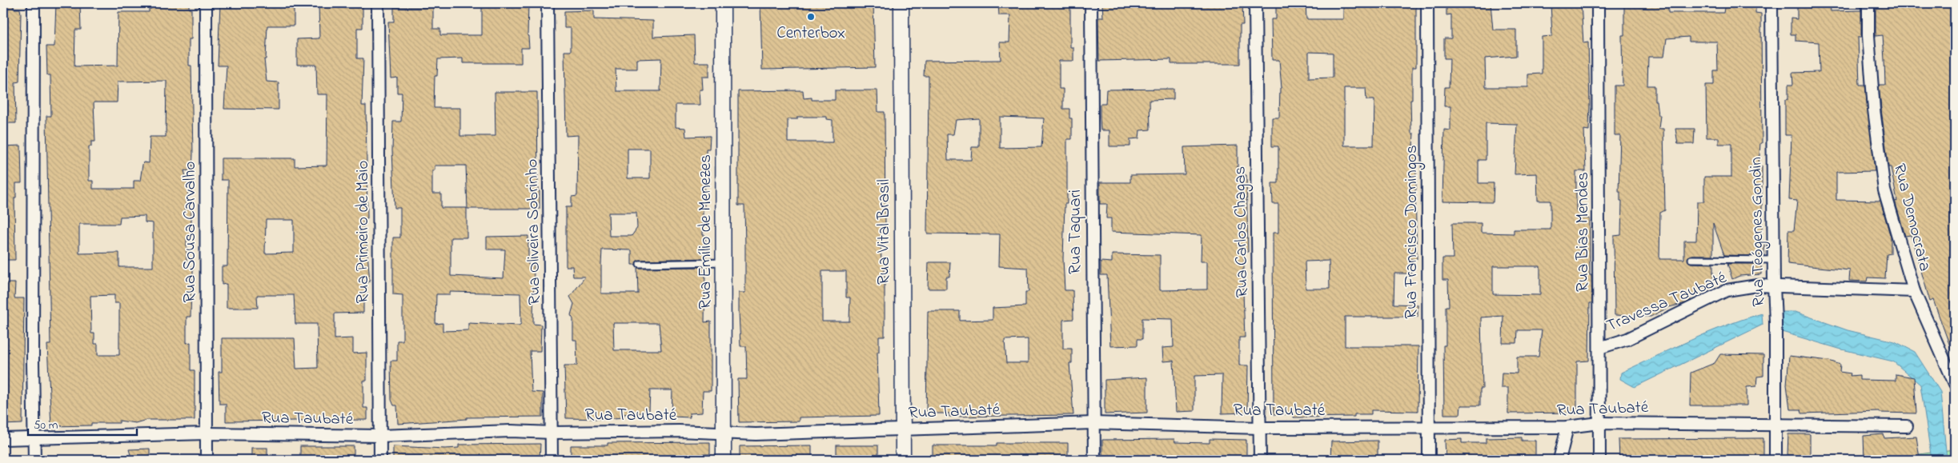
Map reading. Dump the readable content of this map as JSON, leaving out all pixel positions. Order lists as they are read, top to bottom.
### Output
{
  "streets": {
    "street": [
      "Rua Democrata",
      "Rua Sousa Carvalho",
      "Rua Primeiro de Maio",
      "Rua Oliveira Sobrinho",
      "Rua Emílio de Menezes",
      "Rua Vital Brasil",
      "Rua Taquari",
      "Rua Carlos Chagas",
      "Rua Francisco Domingos",
      "Rua Bias Mendes",
      "Rua Teógenes Gondin",
      "Travessa Taubaté",
      "Rua Taubaté"
    ]
  },
  "crossings": [
    ["Rua Democrata", "Travessa Taubaté"],
    ["Rua Sousa Carvalho", "Rua Taubaté"],
    ["Rua Primeiro de Maio", "Rua Taubaté"],
    ["Rua Oliveira Sobrinho", "Rua Taubaté"],
    ["Rua Emílio de Menezes", "Rua Taubaté"],
    ["Rua Vital Brasil", "Rua Taubaté"],
    ["Rua Taquari", "Rua Taubaté"],
    ["Rua Carlos Chagas", "Rua Taubaté"],
    ["Rua Francisco Domingos", "Rua Taubaté"],
    ["Rua Bias Mendes", "Travessa Taubaté"],
    ["Rua Bias Mendes", "Rua Taubaté"],
    ["Rua Teógenes Gondin", "Travessa Taubaté"],
    ["Rua Teógenes Gondin", "Rua Taubaté"]
  ],
  "places": ["Centerbox"],
  "scale_bar": "50 m"
}
